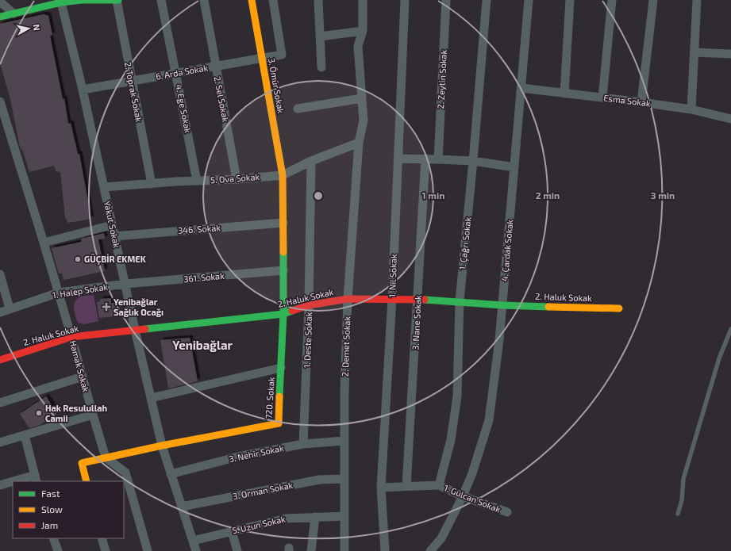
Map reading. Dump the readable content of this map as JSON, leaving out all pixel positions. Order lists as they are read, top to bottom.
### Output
{
  "streets": {
    "street": [
      "6. Arda Sokak",
      "2. Zeytin Sokak",
      "3. Ömür Sokak",
      "2. Toprak Sokak",
      "2. Sel Sokak",
      "Esma Sokak",
      "4. Ege Sokak",
      "5. Ova Sokak",
      "Yakut Sokak",
      "346. Sokak",
      "1. Çağrı Sokak",
      "4. Çardak Sokak",
      "1. Nil Sokak",
      "361. Sokak",
      "1. Halep Sokak",
      "2. Haluk Sokak",
      "3. Nane Sokak",
      "1. Deste Sokak",
      "2. Demet Sokak",
      "Hamak Sokak",
      "720. Sokak",
      "3. Nehir Sokak",
      "3. Orman Sokak",
      "1. Gülcan Sokak",
      "5. Uzun Sokak"
    ]
  },
  "crossings": [
    ["6. Arda Sokak", "3. Ömür Sokak"],
    ["6. Arda Sokak", "2. Toprak Sokak"],
    ["6. Arda Sokak", "2. Sel Sokak"],
    ["6. Arda Sokak", "4. Ege Sokak"],
    ["6. Arda Sokak", "Yakut Sokak"],
    ["3. Ömür Sokak", "5. Ova Sokak"],
    ["3. Ömür Sokak", "720. Sokak"],
    ["2. Toprak Sokak", "5. Ova Sokak"],
    ["2. Sel Sokak", "5. Ova Sokak"],
    ["Esma Sokak", "4. Çardak Sokak"],
    ["4. Ege Sokak", "5. Ova Sokak"],
    ["5. Ova Sokak", "Yakut Sokak"],
    ["5. Ova Sokak", "1. Deste Sokak"],
    ["5. Ova Sokak", "2. Demet Sokak"],
    ["5. Ova Sokak", "720. Sokak"],
    ["Yakut Sokak", "346. Sokak"],
    ["Yakut Sokak", "361. Sokak"],
    ["Yakut Sokak", "1. Halep Sokak"],
    ["Yakut Sokak", "2. Haluk Sokak"],
    ["Yakut Sokak", "720. Sokak"],
    ["Yakut Sokak", "3. Nehir Sokak"],
    ["Yakut Sokak", "3. Orman Sokak"],
    ["Yakut Sokak", "5. Uzun Sokak"],
    ["346. Sokak", "720. Sokak"],
    ["1. Çağrı Sokak", "2. Haluk Sokak"],
    ["1. Çağrı Sokak", "1. Gülcan Sokak"],
    ["4. Çardak Sokak", "2. Haluk Sokak"],
    ["4. Çardak Sokak", "1. Gülcan Sokak"],
    ["1. Nil Sokak", "2. Haluk Sokak"],
    ["1. Nil Sokak", "1. Gülcan Sokak"],
    ["361. Sokak", "1. Halep Sokak"],
    ["361. Sokak", "720. Sokak"],
    ["1. Halep Sokak", "Hamak Sokak"],
    ["2. Haluk Sokak", "3. Nane Sokak"],
    ["2. Haluk Sokak", "1. Deste Sokak"],
    ["2. Haluk Sokak", "2. Demet Sokak"],
    ["2. Haluk Sokak", "Hamak Sokak"],
    ["2. Haluk Sokak", "720. Sokak"],
    ["3. Nane Sokak", "1. Gülcan Sokak"],
    ["1. Deste Sokak", "3. Nehir Sokak"],
    ["2. Demet Sokak", "3. Nehir Sokak"],
    ["2. Demet Sokak", "3. Orman Sokak"],
    ["2. Demet Sokak", "5. Uzun Sokak"],
    ["Hamak Sokak", "720. Sokak"]
  ],
  "districts": ["Yenibağlar"],
  "places": {
    "other": ["GÜÇBİR EKMEK", "Hak Resulullah Camii"],
    "health": ["Yenibağlar Sağlık Ocağı"]
  },
  "legend": ["Fast", "Slow", "Jam"],
  "north": "right",
  "rings": ["1 min", "2 min", "3 min"]
}
